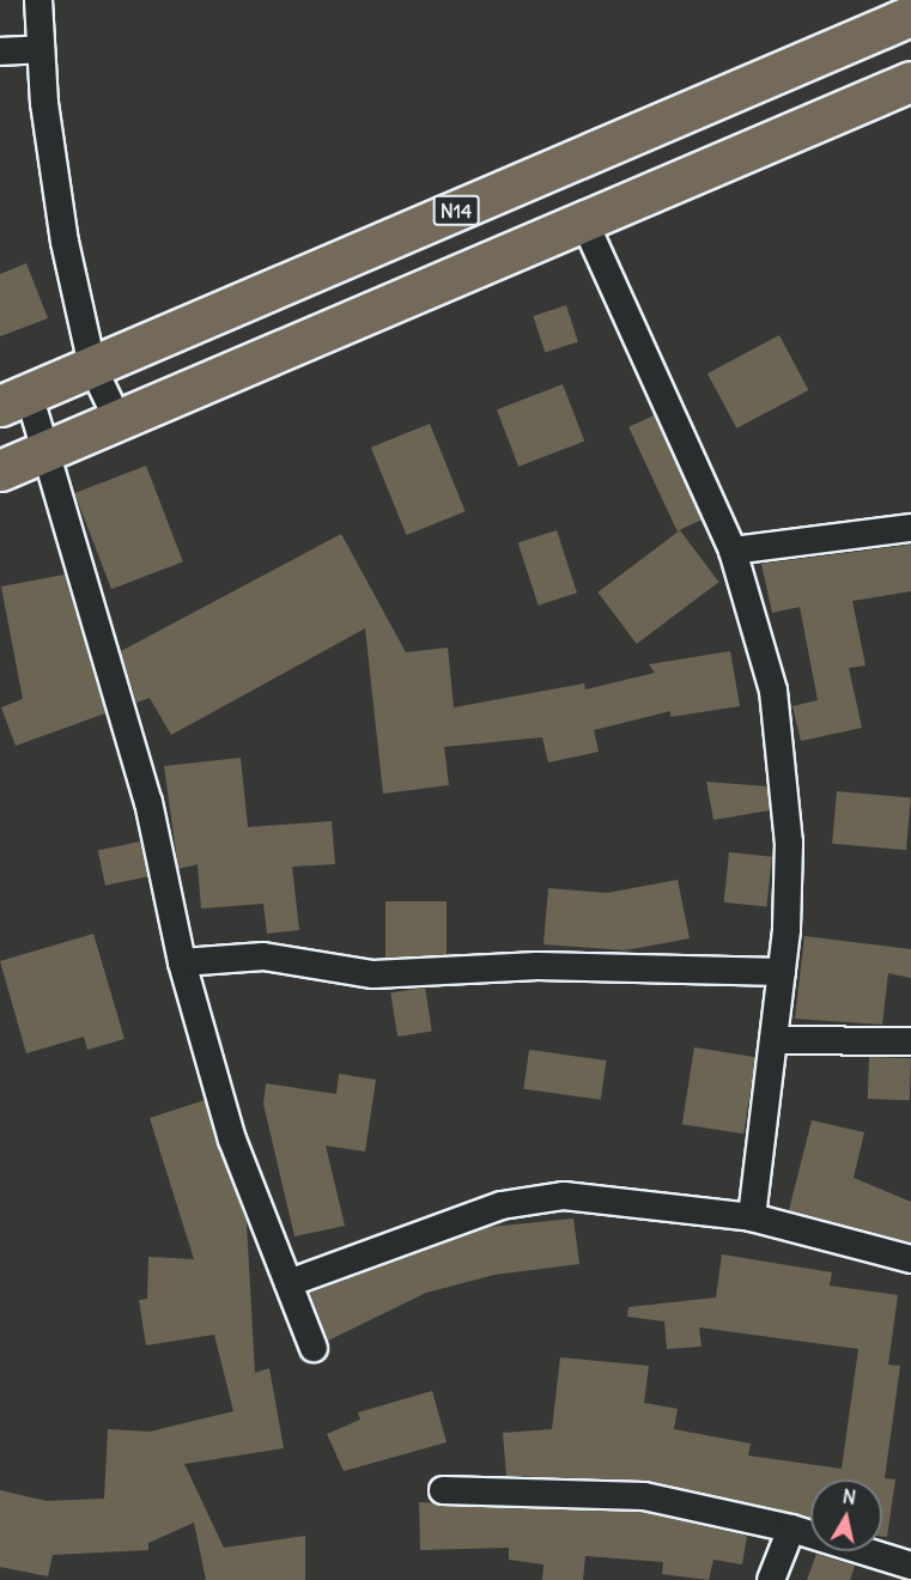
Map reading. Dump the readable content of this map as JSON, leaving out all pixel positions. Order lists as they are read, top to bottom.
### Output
{
  "streets": {
    "main road": ["N14"]
  },
  "north": "top"
}
